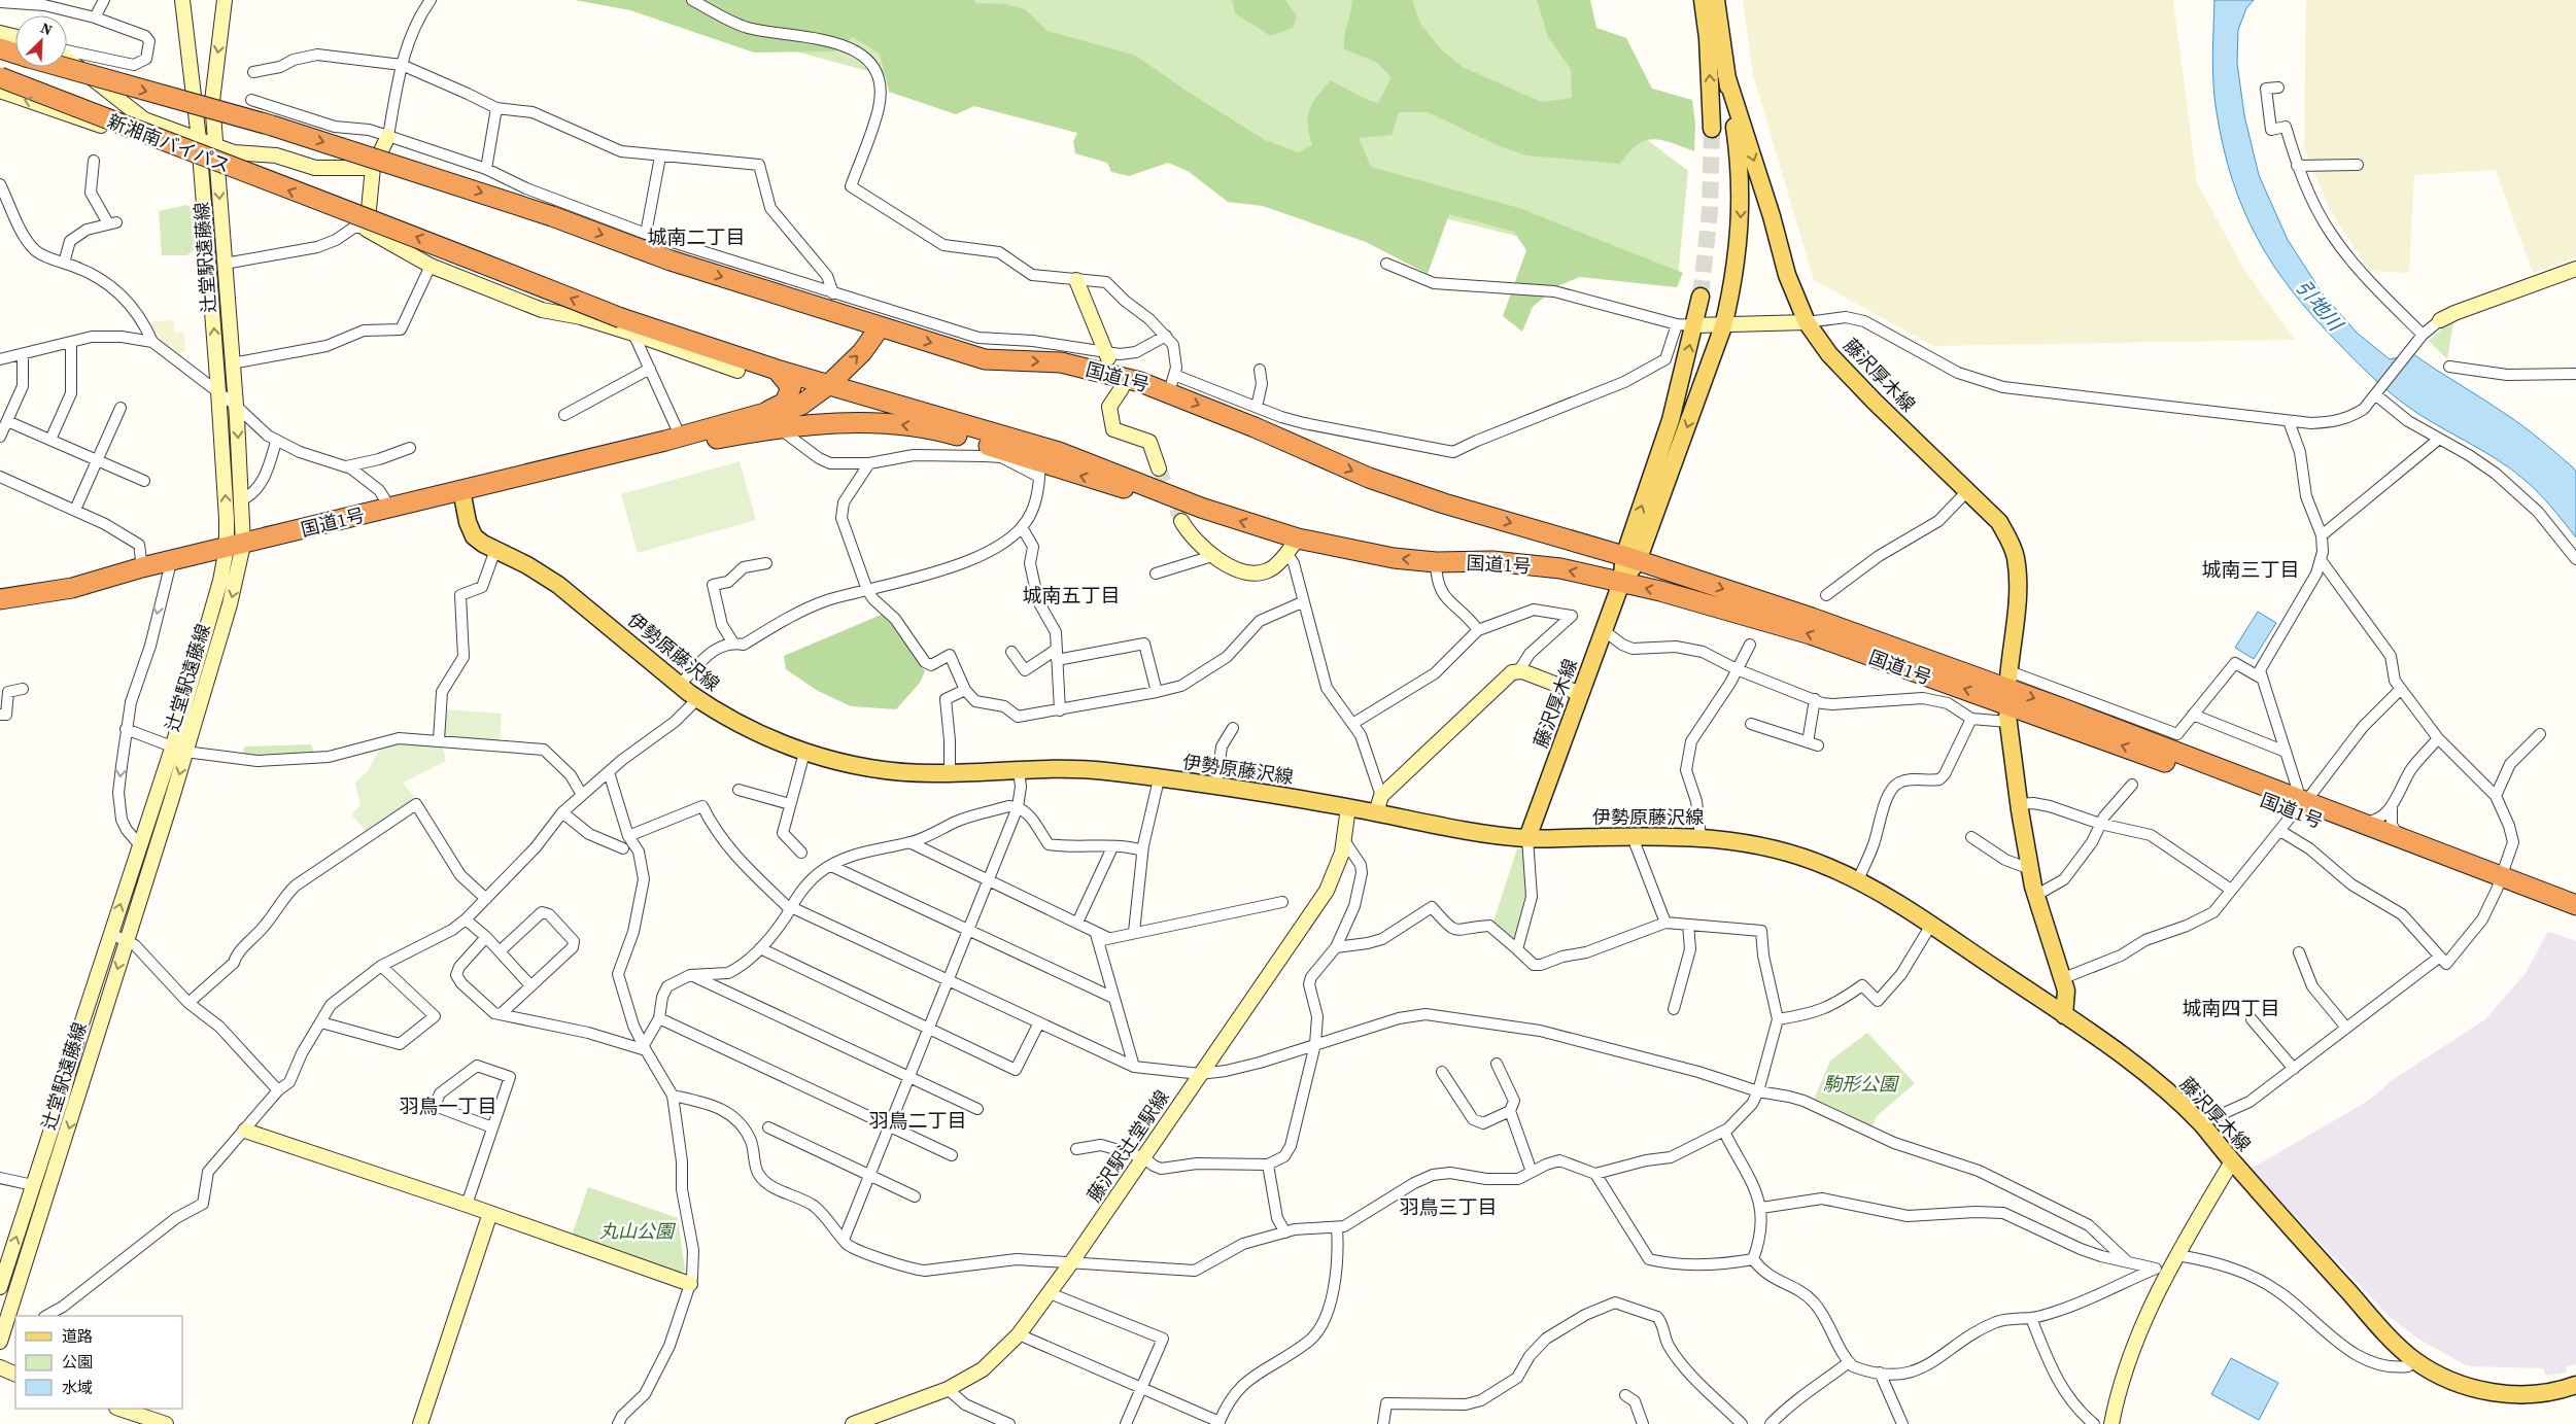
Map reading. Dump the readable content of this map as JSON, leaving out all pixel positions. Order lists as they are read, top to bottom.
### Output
{
  "streets": {
    "highway": ["新湘南バイパス", "国道1号"],
    "main road": ["藤沢厚木線", "伊勢原藤沢線"],
    "street": ["辻堂駅遠藤線", "藤沢駅辻堂駅線"]
  },
  "crossings": [
    ["新湘南バイパス", "国道1号"],
    ["辻堂駅遠藤線", "国道1号"],
    ["藤沢厚木線", "国道1号"],
    ["藤沢厚木線", "伊勢原藤沢線"],
    ["国道1号", "伊勢原藤沢線"],
    ["伊勢原藤沢線", "藤沢駅辻堂駅線"]
  ],
  "districts": [
    "城南二丁目",
    "城南三丁目",
    "城南五丁目",
    "城南四丁目",
    "羽鳥一丁目",
    "羽鳥二丁目",
    "羽鳥三丁目"
  ],
  "water": ["引地川"],
  "parks": ["駒形公園", "丸山公園"],
  "legend": ["道路", "公園", "水域"],
  "north": "top right"
}
